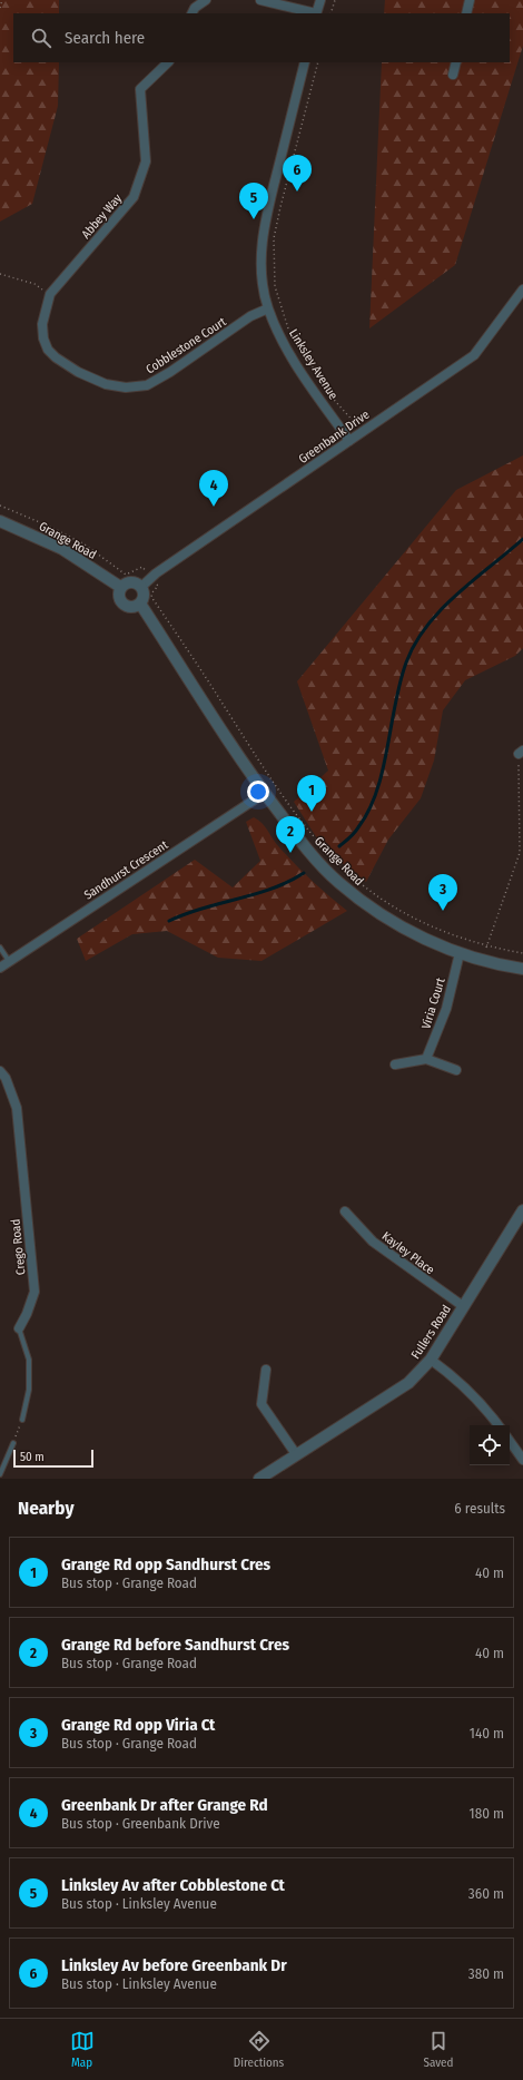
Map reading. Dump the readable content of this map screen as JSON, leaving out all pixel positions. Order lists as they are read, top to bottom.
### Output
{
  "streets": {
    "street": [
      "Abbey Way",
      "Cobblestone Court",
      "Linksley Avenue",
      "Greenbank Drive",
      "Grange Road",
      "Sandhurst Crescent",
      "Viria Court",
      "Crego Road",
      "Kayley Place",
      "Fullers Road"
    ]
  },
  "crossings": [
    ["Abbey Way", "Cobblestone Court"],
    ["Cobblestone Court", "Linksley Avenue"],
    ["Linksley Avenue", "Greenbank Drive"],
    ["Greenbank Drive", "Grange Road"],
    ["Grange Road", "Sandhurst Crescent"],
    ["Grange Road", "Viria Court"],
    ["Kayley Place", "Fullers Road"]
  ],
  "scale_bar": "50 m",
  "page": {
    "search": "Search here",
    "pins": [
      "6",
      "5",
      "4",
      "1",
      "2",
      "3"
    ],
    "scale": "50 m",
    "heading": ["Nearby", "6 results"],
    "list": [
      {
        "mark": "1",
        "name": "Grange Rd opp Sandhurst Cres",
        "note": "Bus stop · Grange Road",
        "value": "40 m"
      },
      {
        "mark": "2",
        "name": "Grange Rd before Sandhurst Cres",
        "note": "Bus stop · Grange Road",
        "value": "40 m"
      },
      {
        "mark": "3",
        "name": "Grange Rd opp Viria Ct",
        "note": "Bus stop · Grange Road",
        "value": "140 m"
      },
      {
        "mark": "4",
        "name": "Greenbank Dr after Grange Rd",
        "note": "Bus stop · Greenbank Drive",
        "value": "180 m"
      },
      {
        "mark": "5",
        "name": "Linksley Av after Cobblestone Ct",
        "note": "Bus stop · Linksley Avenue",
        "value": "360 m"
      },
      {
        "mark": "6",
        "name": "Linksley Av before Greenbank Dr",
        "note": "Bus stop · Linksley Avenue",
        "value": "380 m"
      }
    ],
    "nav": ["Map", "Directions", "Saved"]
  }
}
